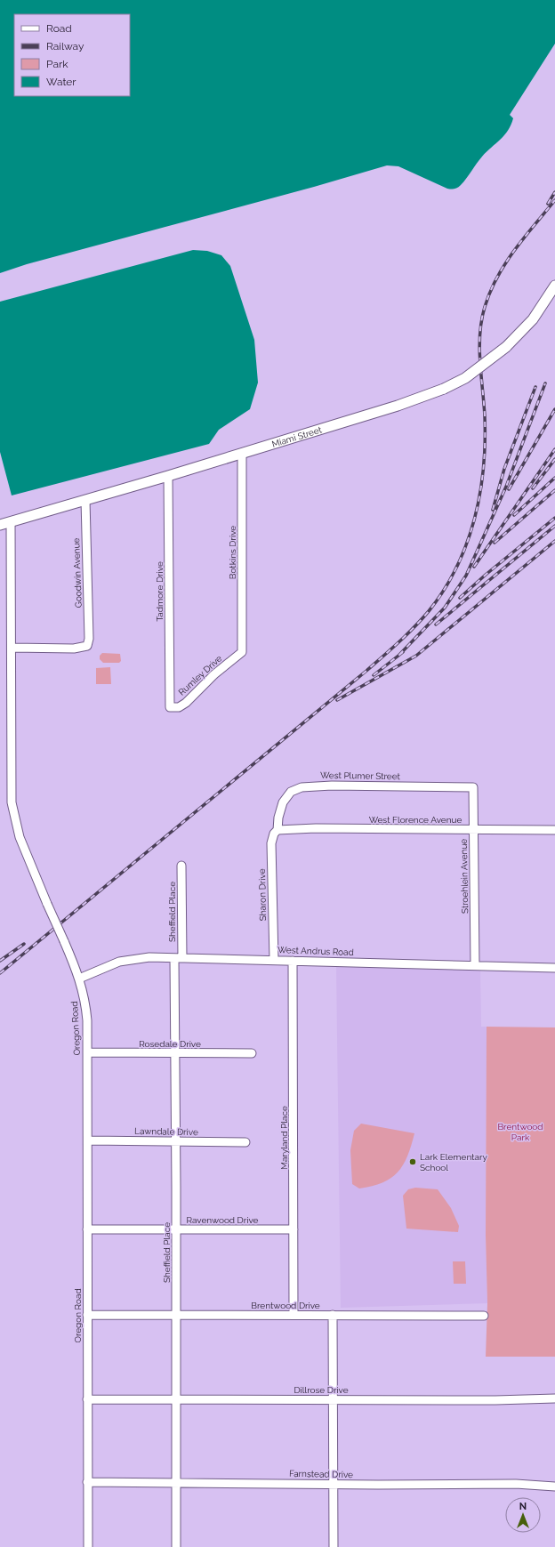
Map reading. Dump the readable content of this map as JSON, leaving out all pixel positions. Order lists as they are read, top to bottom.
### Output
{
  "streets": {
    "main road": ["Miami Street"],
    "street": [
      "Botkins Drive",
      "Goodwin Avenue",
      "Tadmore Drive",
      "Rumley Drive",
      "West Plumer Street",
      "West Florence Avenue",
      "Stroehlein Avenue",
      "Sharon Drive",
      "Sheffield Place",
      "West Andrus Road",
      "Oregon Road",
      "Rosedale Drive",
      "Lawndale Drive",
      "Maryland Place",
      "Ravenwood Drive",
      "Brentwood Drive",
      "Dillrose Drive",
      "Farnstead Drive"
    ]
  },
  "crossings": [
    ["Miami Street", "Botkins Drive"],
    ["Miami Street", "Goodwin Avenue"],
    ["Miami Street", "Tadmore Drive"],
    ["Miami Street", "Oregon Road"],
    ["Botkins Drive", "Rumley Drive"],
    ["Goodwin Avenue", "Oregon Road"],
    ["Tadmore Drive", "Rumley Drive"],
    ["West Plumer Street", "West Florence Avenue"],
    ["West Plumer Street", "Stroehlein Avenue"],
    ["West Plumer Street", "Sharon Drive"],
    ["West Florence Avenue", "Stroehlein Avenue"],
    ["West Florence Avenue", "Sharon Drive"],
    ["Stroehlein Avenue", "West Andrus Road"],
    ["Sharon Drive", "West Andrus Road"],
    ["Sheffield Place", "West Andrus Road"],
    ["Sheffield Place", "Rosedale Drive"],
    ["Sheffield Place", "Lawndale Drive"],
    ["Sheffield Place", "Ravenwood Drive"],
    ["Sheffield Place", "Brentwood Drive"],
    ["Sheffield Place", "Dillrose Drive"],
    ["Sheffield Place", "Farnstead Drive"],
    ["West Andrus Road", "Oregon Road"],
    ["West Andrus Road", "Maryland Place"],
    ["Oregon Road", "Rosedale Drive"],
    ["Oregon Road", "Lawndale Drive"],
    ["Oregon Road", "Ravenwood Drive"],
    ["Oregon Road", "Brentwood Drive"],
    ["Oregon Road", "Dillrose Drive"],
    ["Oregon Road", "Farnstead Drive"],
    ["Maryland Place", "Ravenwood Drive"],
    ["Maryland Place", "Brentwood Drive"]
  ],
  "parks": ["Brentwood Park"],
  "places": ["Lark Elementary School"],
  "legend": [
    "Road",
    "Railway",
    "Park",
    "Water"
  ],
  "north": "top"
}
